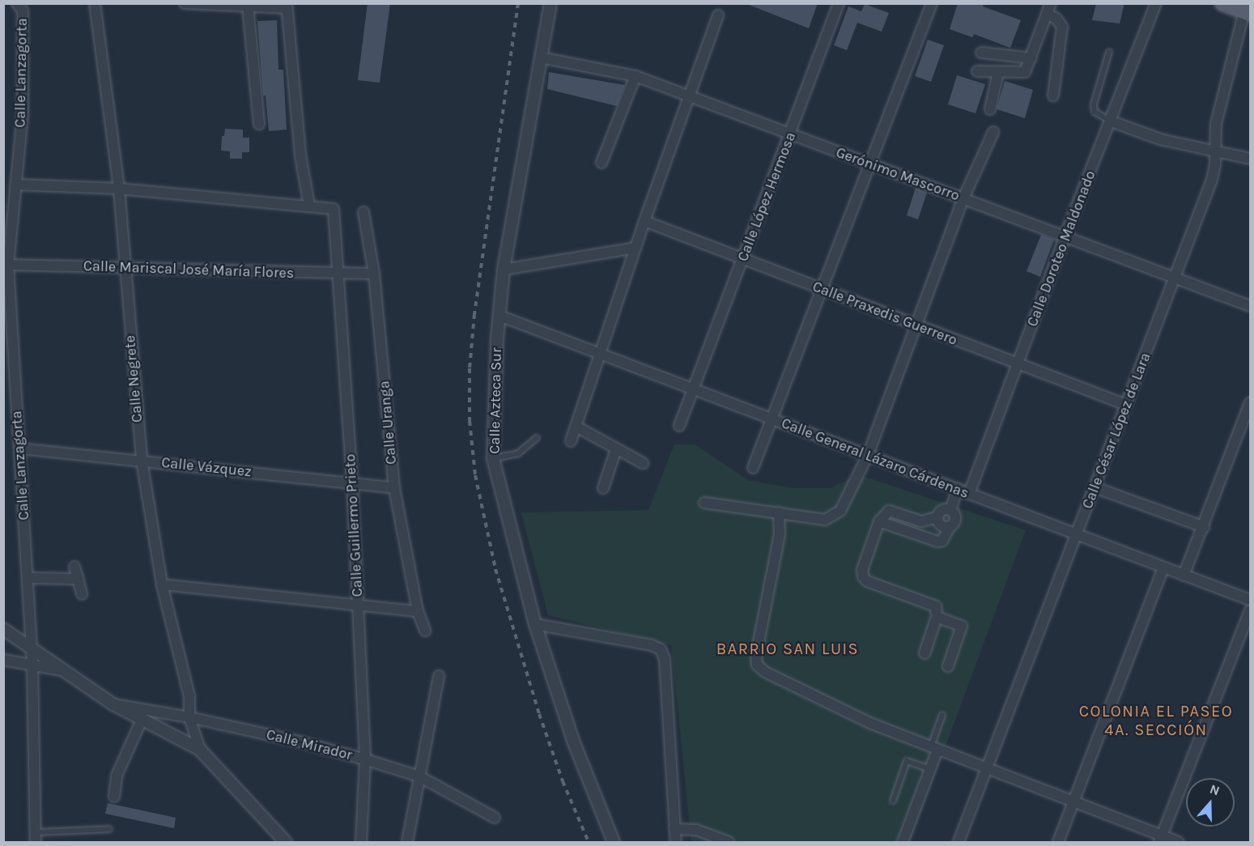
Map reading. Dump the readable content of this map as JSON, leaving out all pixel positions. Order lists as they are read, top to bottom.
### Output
{
  "streets": {
    "street": [
      "Calle Lanzagorta",
      "Gerónimo Mascorro",
      "Calle López Hermosa",
      "Calle Doroteo Maldonado",
      "Calle Mariscal José María Flores",
      "Calle Praxedis Guerrero",
      "Calle Negrete",
      "Calle Azteca Sur",
      "Calle Uranga",
      "Calle César López de Lara",
      "Calle General Lázaro Cárdenas",
      "Calle Vázquez",
      "Calle Guillermo Prieto",
      "Calle Mirador"
    ]
  },
  "crossings": [
    ["Calle Lanzagorta", "Calle Mariscal José María Flores"],
    ["Calle Lanzagorta", "Calle Vázquez"],
    ["Gerónimo Mascorro", "Calle López Hermosa"],
    ["Gerónimo Mascorro", "Calle Doroteo Maldonado"],
    ["Gerónimo Mascorro", "Calle Azteca Sur"],
    ["Gerónimo Mascorro", "Calle César López de Lara"],
    ["Calle López Hermosa", "Calle Praxedis Guerrero"],
    ["Calle López Hermosa", "Calle General Lázaro Cárdenas"],
    ["Calle Doroteo Maldonado", "Calle Praxedis Guerrero"],
    ["Calle Doroteo Maldonado", "Calle General Lázaro Cárdenas"],
    ["Calle Mariscal José María Flores", "Calle Negrete"],
    ["Calle Mariscal José María Flores", "Calle Uranga"],
    ["Calle Mariscal José María Flores", "Calle Guillermo Prieto"],
    ["Calle Praxedis Guerrero", "Calle César López de Lara"],
    ["Calle Negrete", "Calle Vázquez"],
    ["Calle Negrete", "Calle Mirador"],
    ["Calle Azteca Sur", "Calle General Lázaro Cárdenas"],
    ["Calle Uranga", "Calle Vázquez"],
    ["Calle César López de Lara", "Calle General Lázaro Cárdenas"],
    ["Calle Vázquez", "Calle Guillermo Prieto"],
    ["Calle Guillermo Prieto", "Calle Mirador"]
  ],
  "districts": ["BARRIO SAN LUIS", "COLONIA EL PASEO 4A. SECCIÓN"],
  "north": "top"
}
